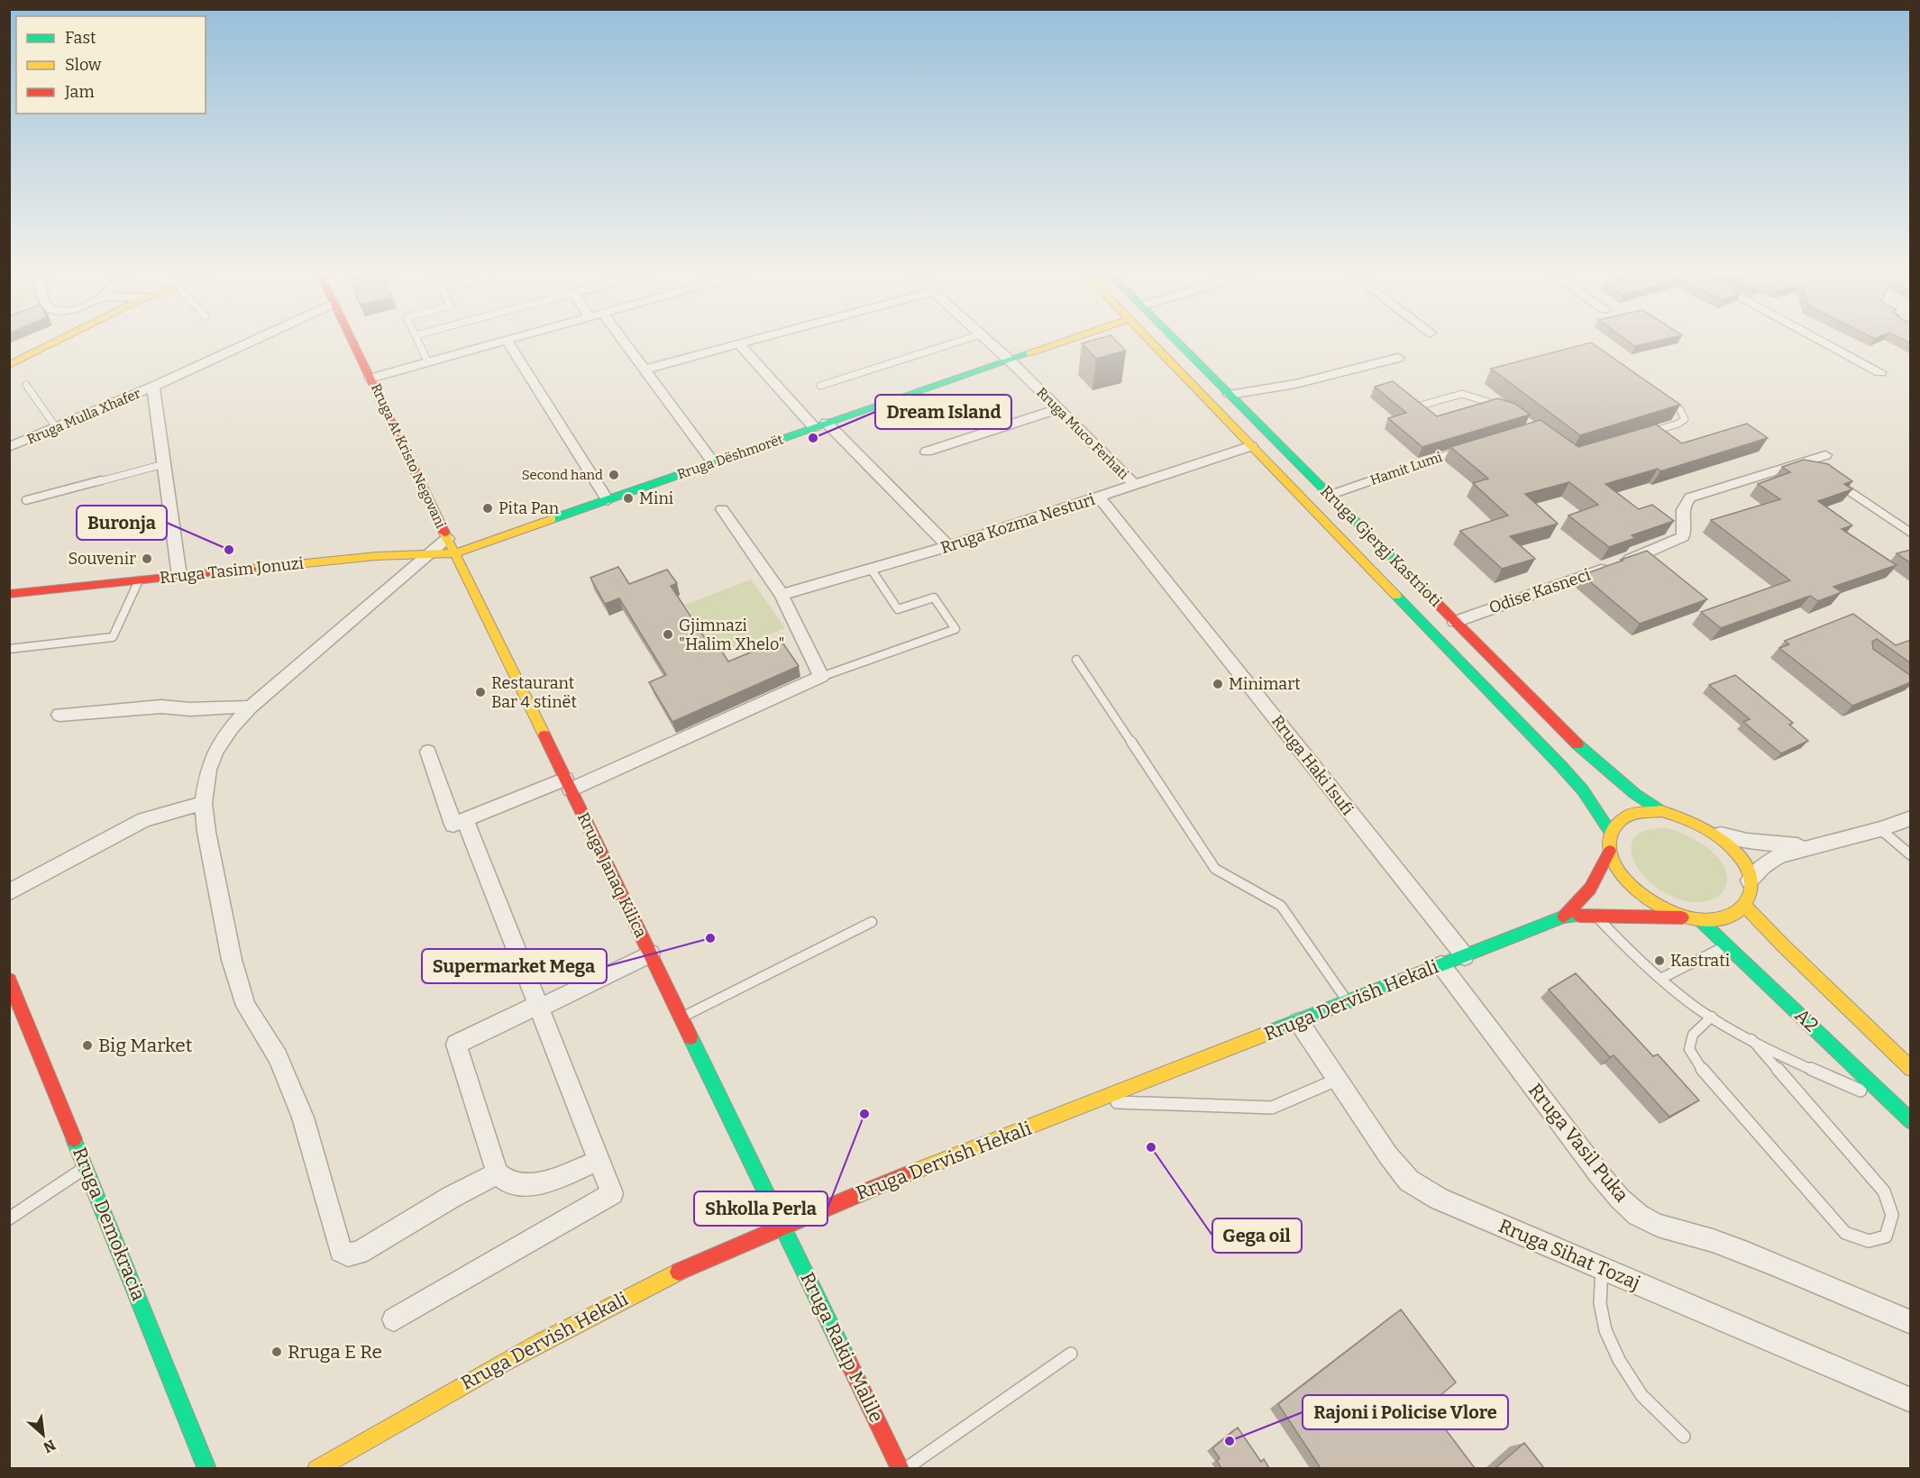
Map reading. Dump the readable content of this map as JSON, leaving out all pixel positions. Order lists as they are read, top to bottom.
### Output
{
  "streets": {
    "main road": [
      "Rruga At Kristo Negovani",
      "Rruga Dëshmorët",
      "Rruga Gjergj Kastrioti",
      "Rruga Tasim Jonuzi",
      "Rruga Janaq Kilica",
      "Rruga Dervish Hekali",
      "A2",
      "Rruga Demokracia",
      "Rruga Rakip Malile"
    ],
    "street": [
      "Rruga Mulla Xhafer",
      "Rruga Muco Ferhati",
      "Rruga Kozma Nesturi",
      "Odise Kasneci",
      "Rruga Haki Isufi",
      "Rruga Vasil Puka",
      "Rruga Sihat Tozaj"
    ],
    "lane": ["Hamit Lumi"]
  },
  "crossings": [
    ["Rruga Muco Ferhati", "Rruga Dëshmorët"],
    ["Rruga Muco Ferhati", "Rruga Kozma Nesturi"],
    ["Rruga At Kristo Negovani", "Rruga Dëshmorët"],
    ["Rruga At Kristo Negovani", "Rruga Tasim Jonuzi"],
    ["Rruga At Kristo Negovani", "Rruga Janaq Kilica"],
    ["Rruga Dëshmorët", "Rruga Tasim Jonuzi"],
    ["Rruga Dëshmorët", "Rruga Janaq Kilica"],
    ["Hamit Lumi", "Rruga Gjergj Kastrioti"],
    ["Rruga Kozma Nesturi", "Rruga Gjergj Kastrioti"],
    ["Rruga Kozma Nesturi", "Rruga Haki Isufi"],
    ["Rruga Gjergj Kastrioti", "Odise Kasneci"],
    ["Rruga Gjergj Kastrioti", "Rruga Dervish Hekali"],
    ["Rruga Gjergj Kastrioti", "A2"],
    ["Rruga Tasim Jonuzi", "Rruga Janaq Kilica"],
    ["Rruga Haki Isufi", "Rruga Dervish Hekali"],
    ["Rruga Janaq Kilica", "Rruga Dervish Hekali"],
    ["Rruga Janaq Kilica", "Rruga Rakip Malile"],
    ["Rruga Dervish Hekali", "A2"],
    ["Rruga Dervish Hekali", "Rruga Vasil Puka"],
    ["Rruga Dervish Hekali", "Rruga Sihat Tozaj"],
    ["Rruga Dervish Hekali", "Rruga Rakip Malile"]
  ],
  "places": [
    "Dream Island",
    "Second hand",
    "Mini",
    "Pita Pan",
    "Buronja",
    "Souvenir",
    "Gjimnazi \"Halim Xhelo\"",
    "Minimart",
    "Restaurant Bar 4 stinët",
    "Supermarket Mega",
    "Kastrati",
    "Big Market",
    "Shkolla Perla",
    "Gega oil",
    "Rruga E Re",
    "Rajoni i Policise Vlore"
  ],
  "legend": ["Fast", "Slow", "Jam"],
  "north": "bottom right"
}
